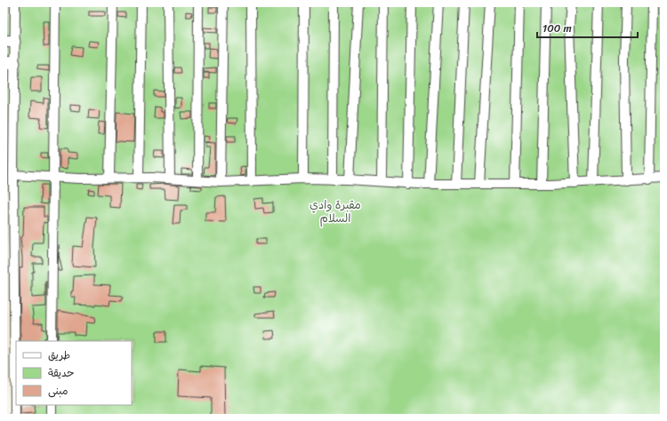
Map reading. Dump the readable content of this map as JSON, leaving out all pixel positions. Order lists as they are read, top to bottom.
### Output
{
  "parks": ["مقبرة وادي السلام"],
  "legend": ["طريق", "حديقة", "مبنى"],
  "scale_bar": "100 m"
}
